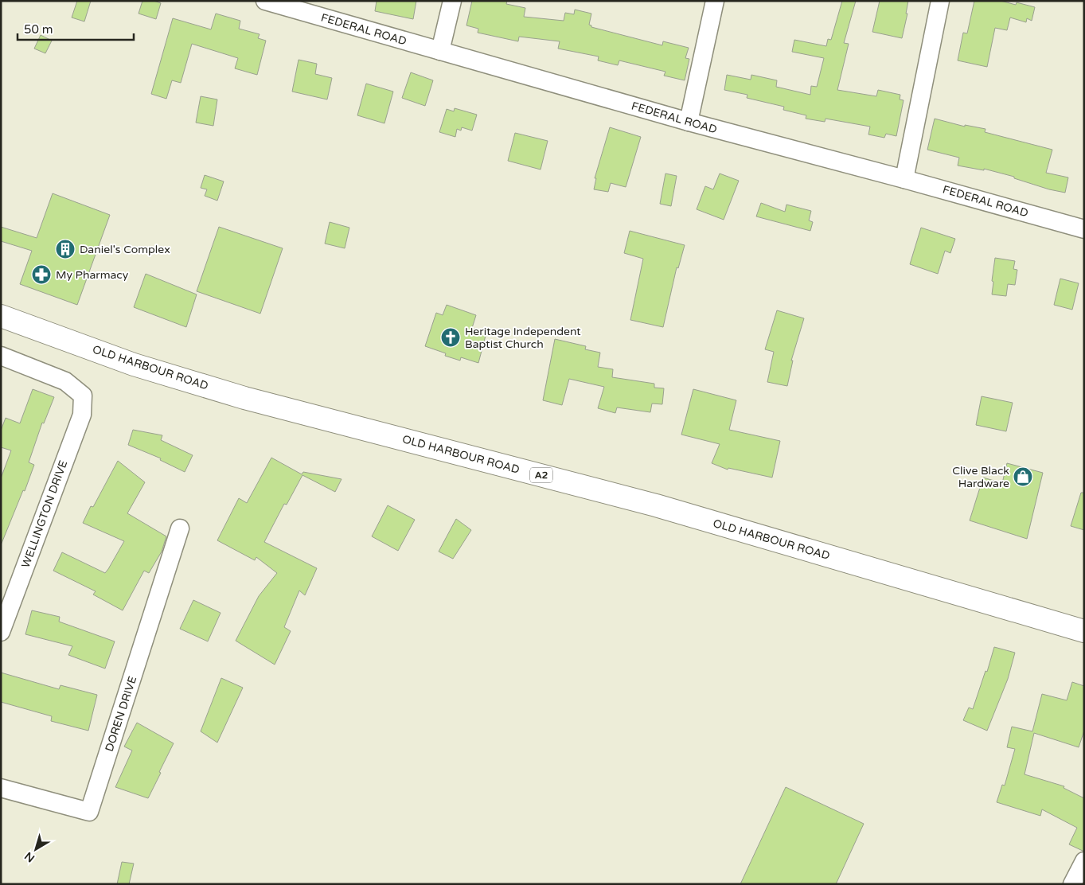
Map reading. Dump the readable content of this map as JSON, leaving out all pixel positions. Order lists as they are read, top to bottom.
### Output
{
  "streets": {
    "main road": ["OLD HARBOUR ROAD", "A2"],
    "street": ["FEDERAL ROAD", "WELLINGTON DRIVE", "DOREN DRIVE"]
  },
  "places": {
    "building": ["Daniel's Complex"],
    "pharmacy": ["My Pharmacy"],
    "church": ["Heritage Independent Baptist Church"],
    "shop": ["Clive Black Hardware"]
  },
  "scale_bar": "50 m",
  "north": "bottom left"
}
